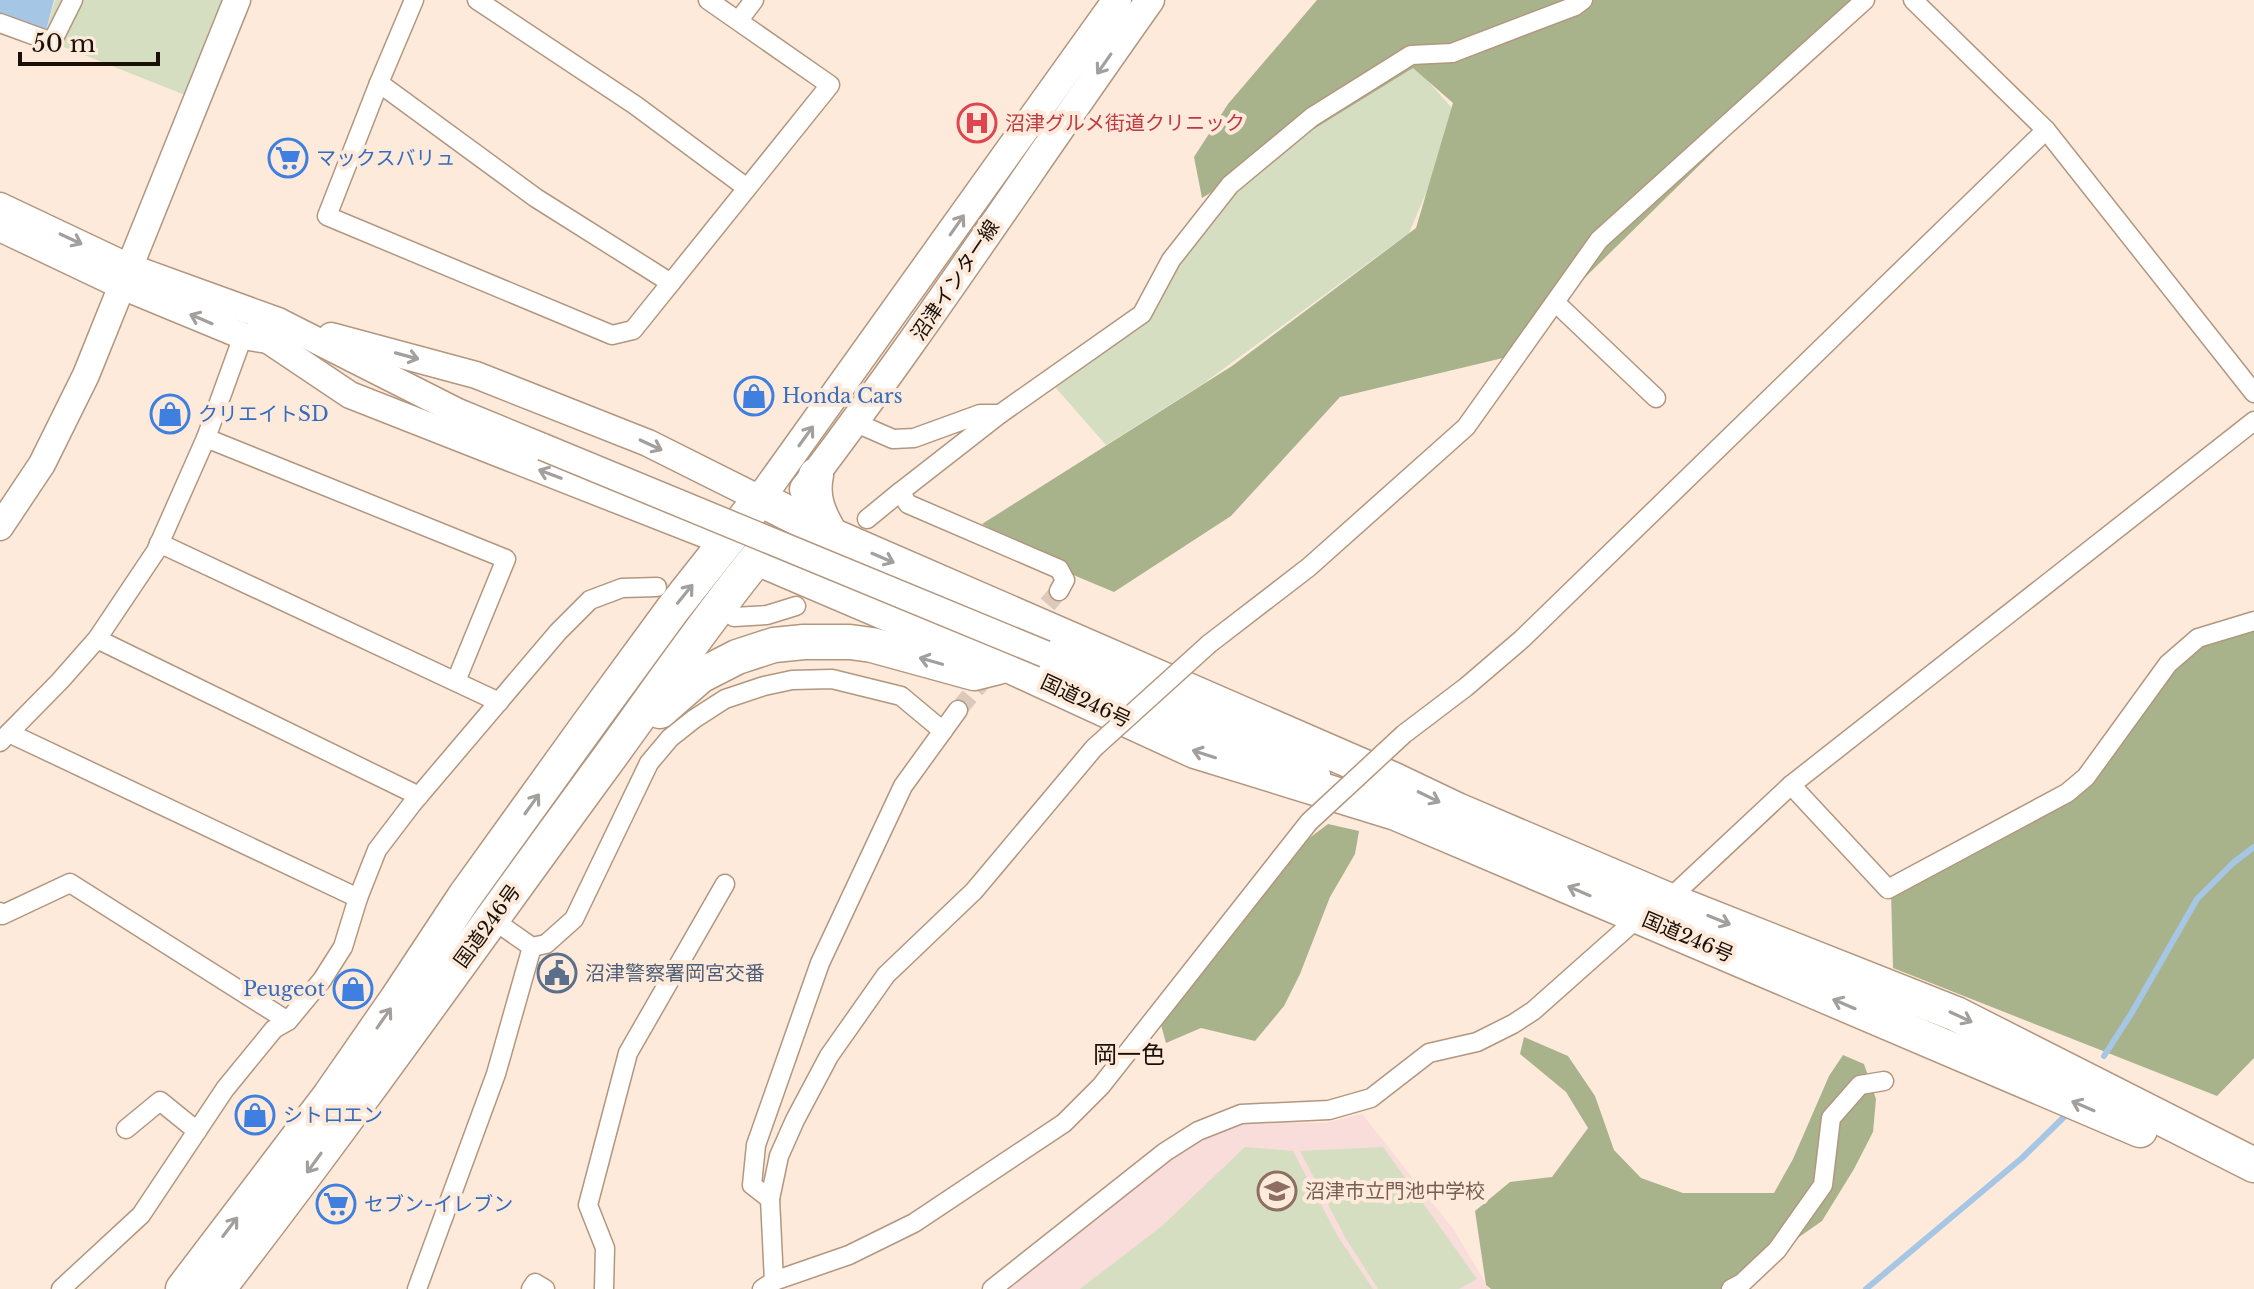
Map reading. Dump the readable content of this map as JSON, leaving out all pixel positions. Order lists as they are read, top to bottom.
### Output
{
  "streets": {
    "highway": ["国道246号"],
    "main road": ["沼津インター線"]
  },
  "crossings": [
    ["沼津インター線", "国道246号"]
  ],
  "districts": ["岡一色"],
  "places": {
    "hospital": ["沼津グルメ街道クリニック"],
    "supermarket": ["マックスバリュ", "セブン-イレブン"],
    "shop": [
      "Honda Cars",
      "クリエイトSD",
      "Peugeot",
      "シトロエン"
    ],
    "public building": ["沼津警察署岡宮交番"],
    "school or university": ["沼津市立門池中学校"]
  },
  "scale_bar": "50 m"
}
